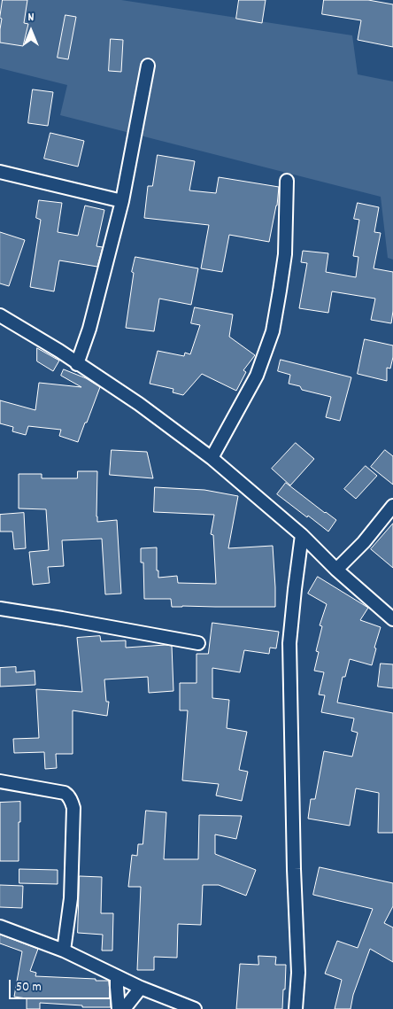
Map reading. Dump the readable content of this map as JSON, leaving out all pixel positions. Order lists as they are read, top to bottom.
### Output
{
  "scale_bar": "50 m",
  "north": "top"
}
